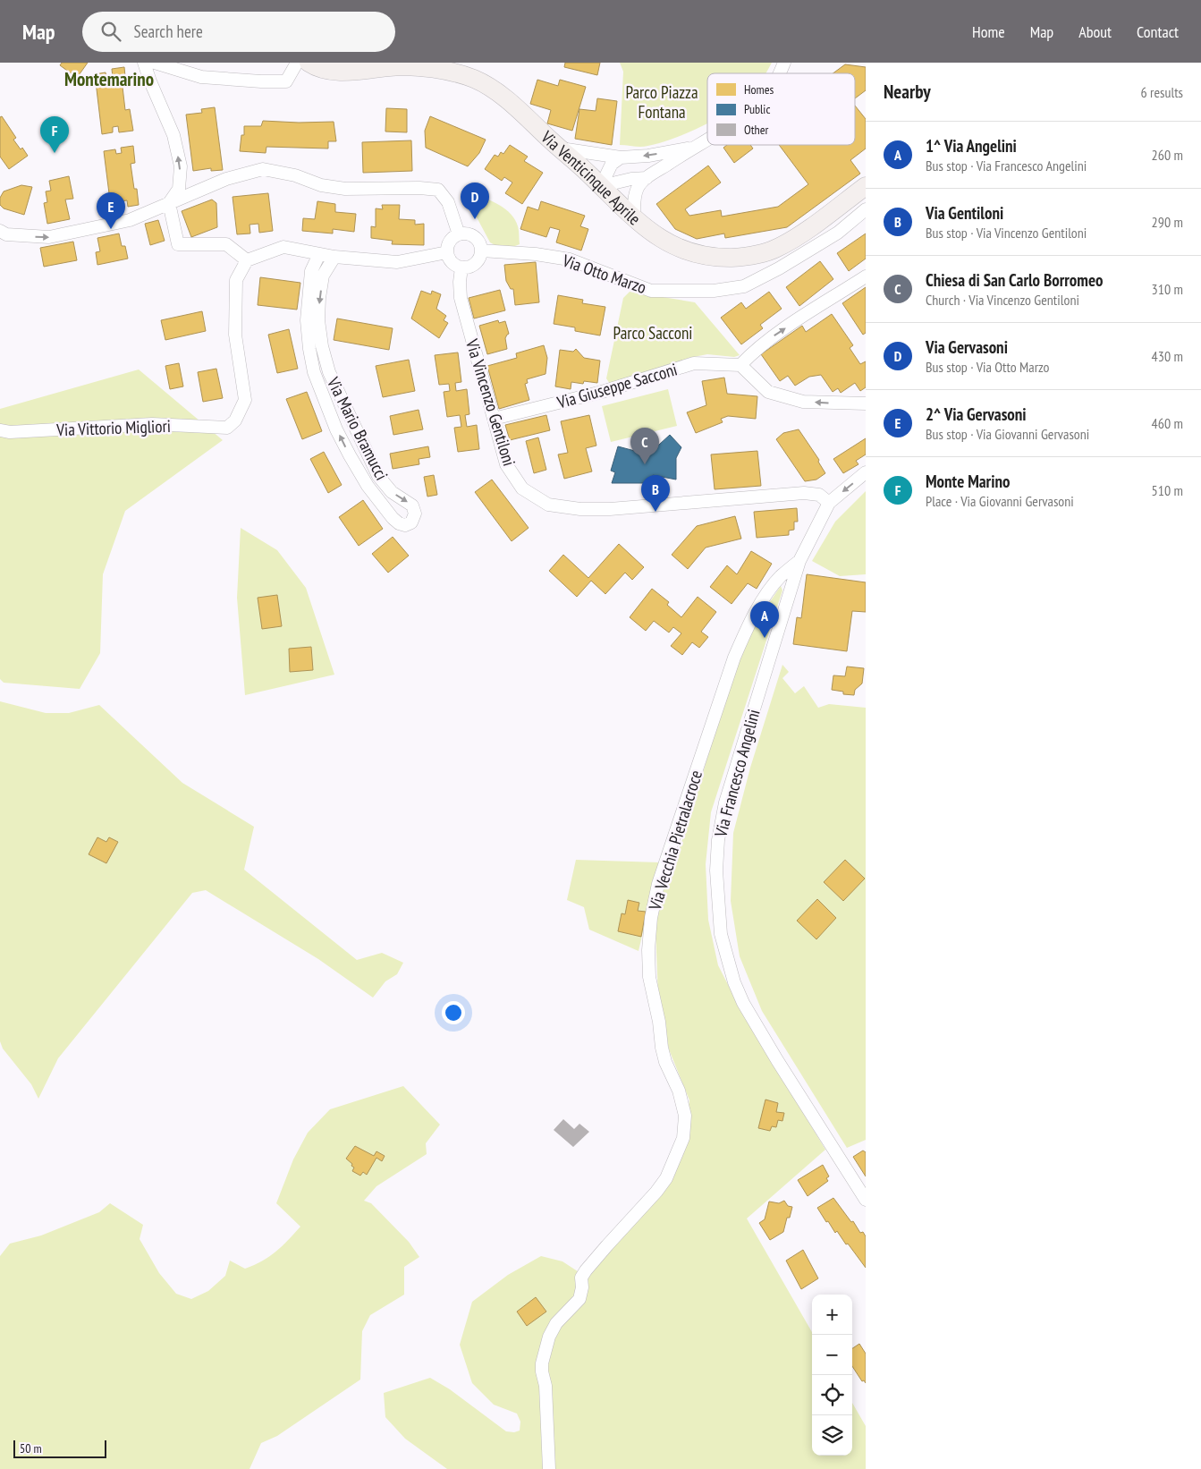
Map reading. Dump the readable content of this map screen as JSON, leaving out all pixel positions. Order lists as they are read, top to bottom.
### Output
{
  "streets": {
    "street": [
      "Via Venticinque Aprile",
      "Via Otto Marzo",
      "Via Giuseppe Sacconi",
      "Via Vincenzo Gentiloni",
      "Via Vittorio Migliori",
      "Via Mario Bramucci",
      "Via Francesco Angelini",
      "Via Vecchia Pietralacroce"
    ]
  },
  "crossings": [
    ["Via Otto Marzo", "Via Vincenzo Gentiloni"],
    ["Via Giuseppe Sacconi", "Via Vincenzo Gentiloni"],
    ["Via Vincenzo Gentiloni", "Via Francesco Angelini"],
    ["Via Francesco Angelini", "Via Vecchia Pietralacroce"]
  ],
  "districts": ["Montemarino"],
  "parks": ["Parco Piazza Fontana", "Parco Sacconi"],
  "legend": ["Homes", "Public", "Other"],
  "scale_bar": "50 m",
  "page": {
    "header": "Map",
    "search": "Search here",
    "nav": [
      "Home",
      "Map",
      "About",
      "Contact"
    ],
    "heading": ["Nearby", "6 results"],
    "pins": [
      "F",
      "D",
      "E",
      "C",
      "B",
      "A"
    ],
    "list": [
      {
        "mark": "A",
        "name": "1^ Via Angelini",
        "note": "Bus stop · Via Francesco Angelini",
        "value": "260 m"
      },
      {
        "mark": "B",
        "name": "Via Gentiloni",
        "note": "Bus stop · Via Vincenzo Gentiloni",
        "value": "290 m"
      },
      {
        "mark": "C",
        "name": "Chiesa di San Carlo Borromeo",
        "note": "Church · Via Vincenzo Gentiloni",
        "value": "310 m"
      },
      {
        "mark": "D",
        "name": "Via Gervasoni",
        "note": "Bus stop · Via Otto Marzo",
        "value": "430 m"
      },
      {
        "mark": "E",
        "name": "2^ Via Gervasoni",
        "note": "Bus stop · Via Giovanni Gervasoni",
        "value": "460 m"
      },
      {
        "mark": "F",
        "name": "Monte Marino",
        "note": "Place · Via Giovanni Gervasoni",
        "value": "510 m"
      }
    ],
    "map_buttons": ["+", "−"],
    "scale": "50 m"
  }
}
